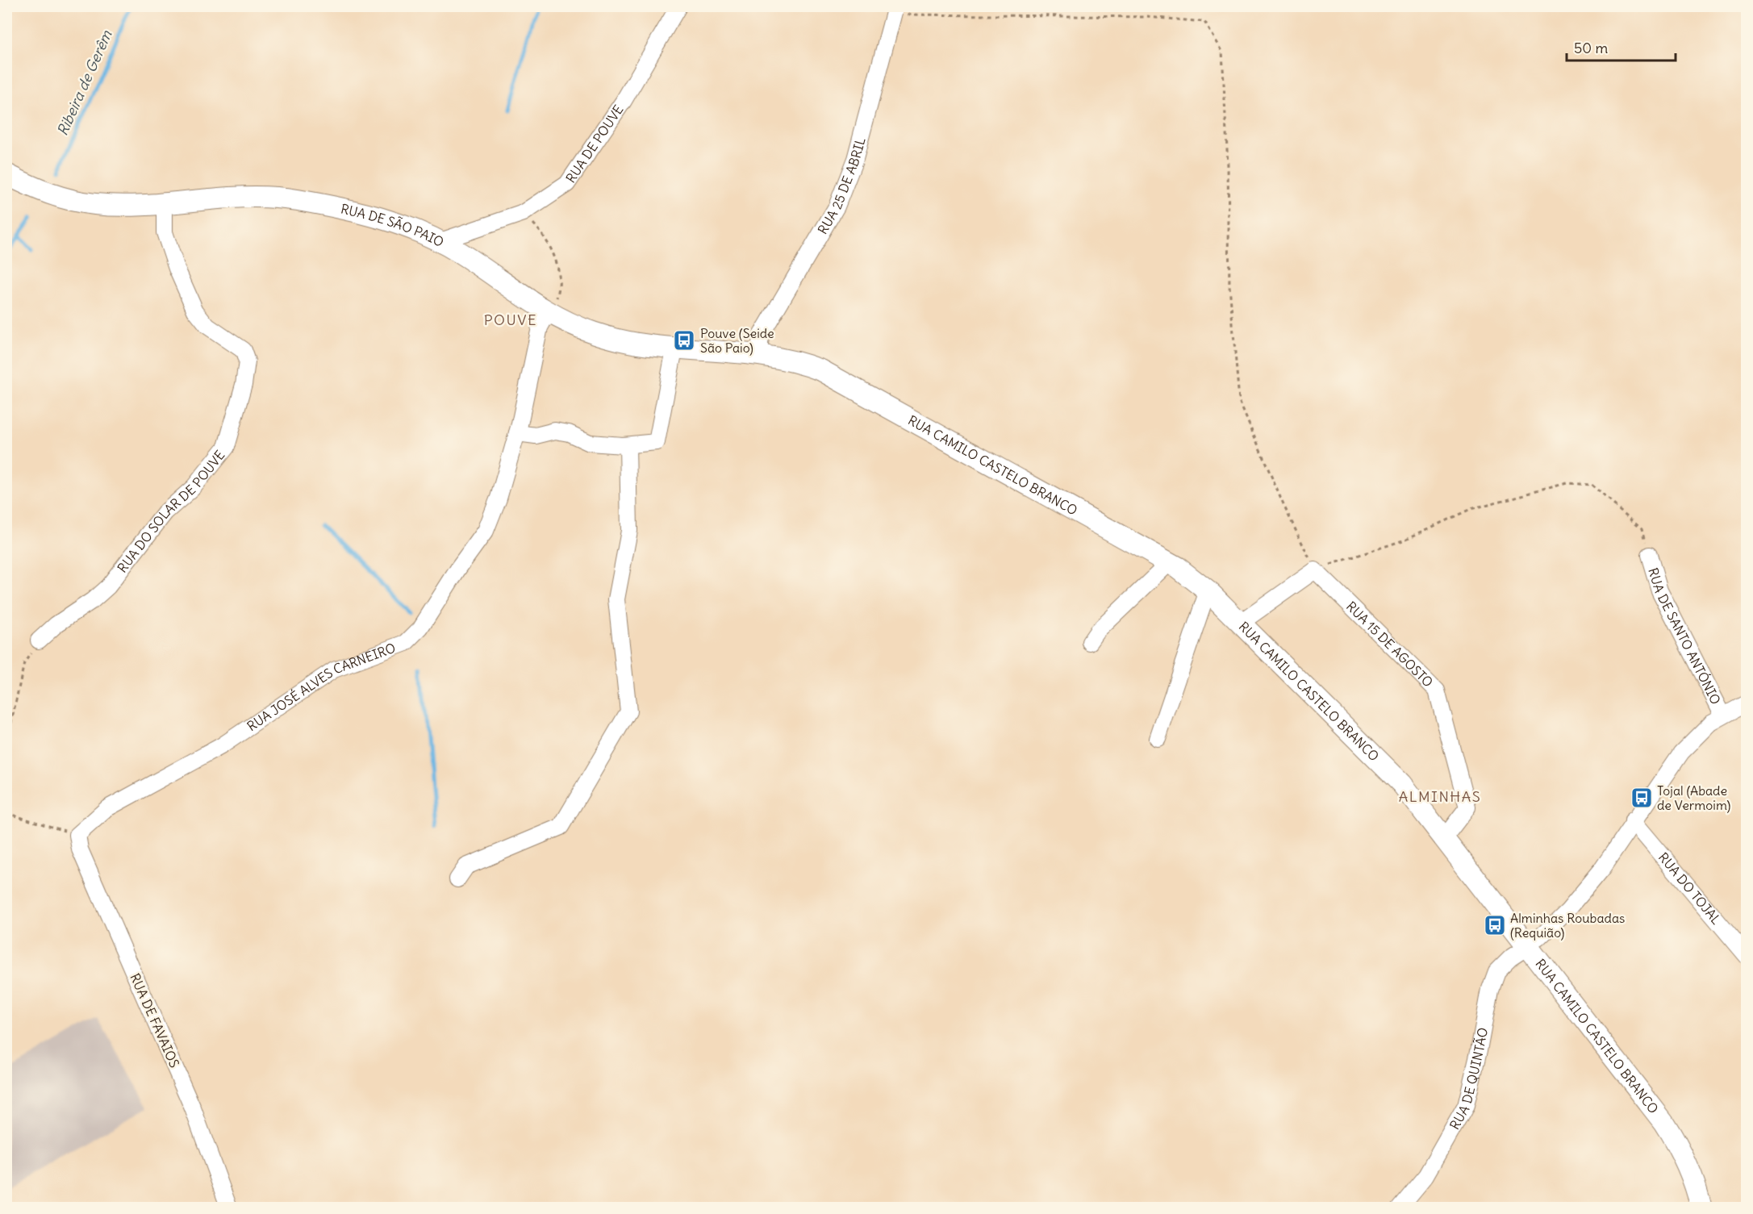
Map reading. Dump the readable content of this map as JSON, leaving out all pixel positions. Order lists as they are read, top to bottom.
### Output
{
  "streets": {
    "main road": ["RUA DE SÃO PAIO", "RUA CAMILO CASTELO BRANCO"],
    "street": [
      "RUA DE POUVE",
      "RUA 25 DE ABRIL",
      "RUA DO SOLAR DE POUVE",
      "RUA DE SANTO ANTÓNIO",
      "RUA 15 DE AGOSTO",
      "RUA JOSÉ ALVES CARNEIRO",
      "RUA DO TOJAL",
      "RUA DE FAVAIOS",
      "RUA DE QUINTÃO"
    ]
  },
  "crossings": [
    ["RUA DE POUVE", "RUA DE SÃO PAIO"],
    ["RUA 25 DE ABRIL", "RUA DE SÃO PAIO"],
    ["RUA 25 DE ABRIL", "RUA CAMILO CASTELO BRANCO"],
    ["RUA DE SÃO PAIO", "RUA CAMILO CASTELO BRANCO"],
    ["RUA DE SÃO PAIO", "RUA DO SOLAR DE POUVE"],
    ["RUA DE SÃO PAIO", "RUA JOSÉ ALVES CARNEIRO"],
    ["RUA CAMILO CASTELO BRANCO", "RUA 15 DE AGOSTO"],
    ["RUA CAMILO CASTELO BRANCO", "RUA DE QUINTÃO"],
    ["RUA DE SANTO ANTÓNIO", "RUA DE QUINTÃO"],
    ["RUA JOSÉ ALVES CARNEIRO", "RUA DE FAVAIOS"],
    ["RUA DO TOJAL", "RUA DE QUINTÃO"]
  ],
  "districts": ["POUVE", "ALMINHAS"],
  "water": ["Ribeira de Gerêm"],
  "places": {
    "bus stop": ["Pouve (Seide São Paio)", "Tojal (Abade de Vermoim)", "Alminhas Roubadas (Requião)"]
  },
  "scale_bar": "50 m"
}
